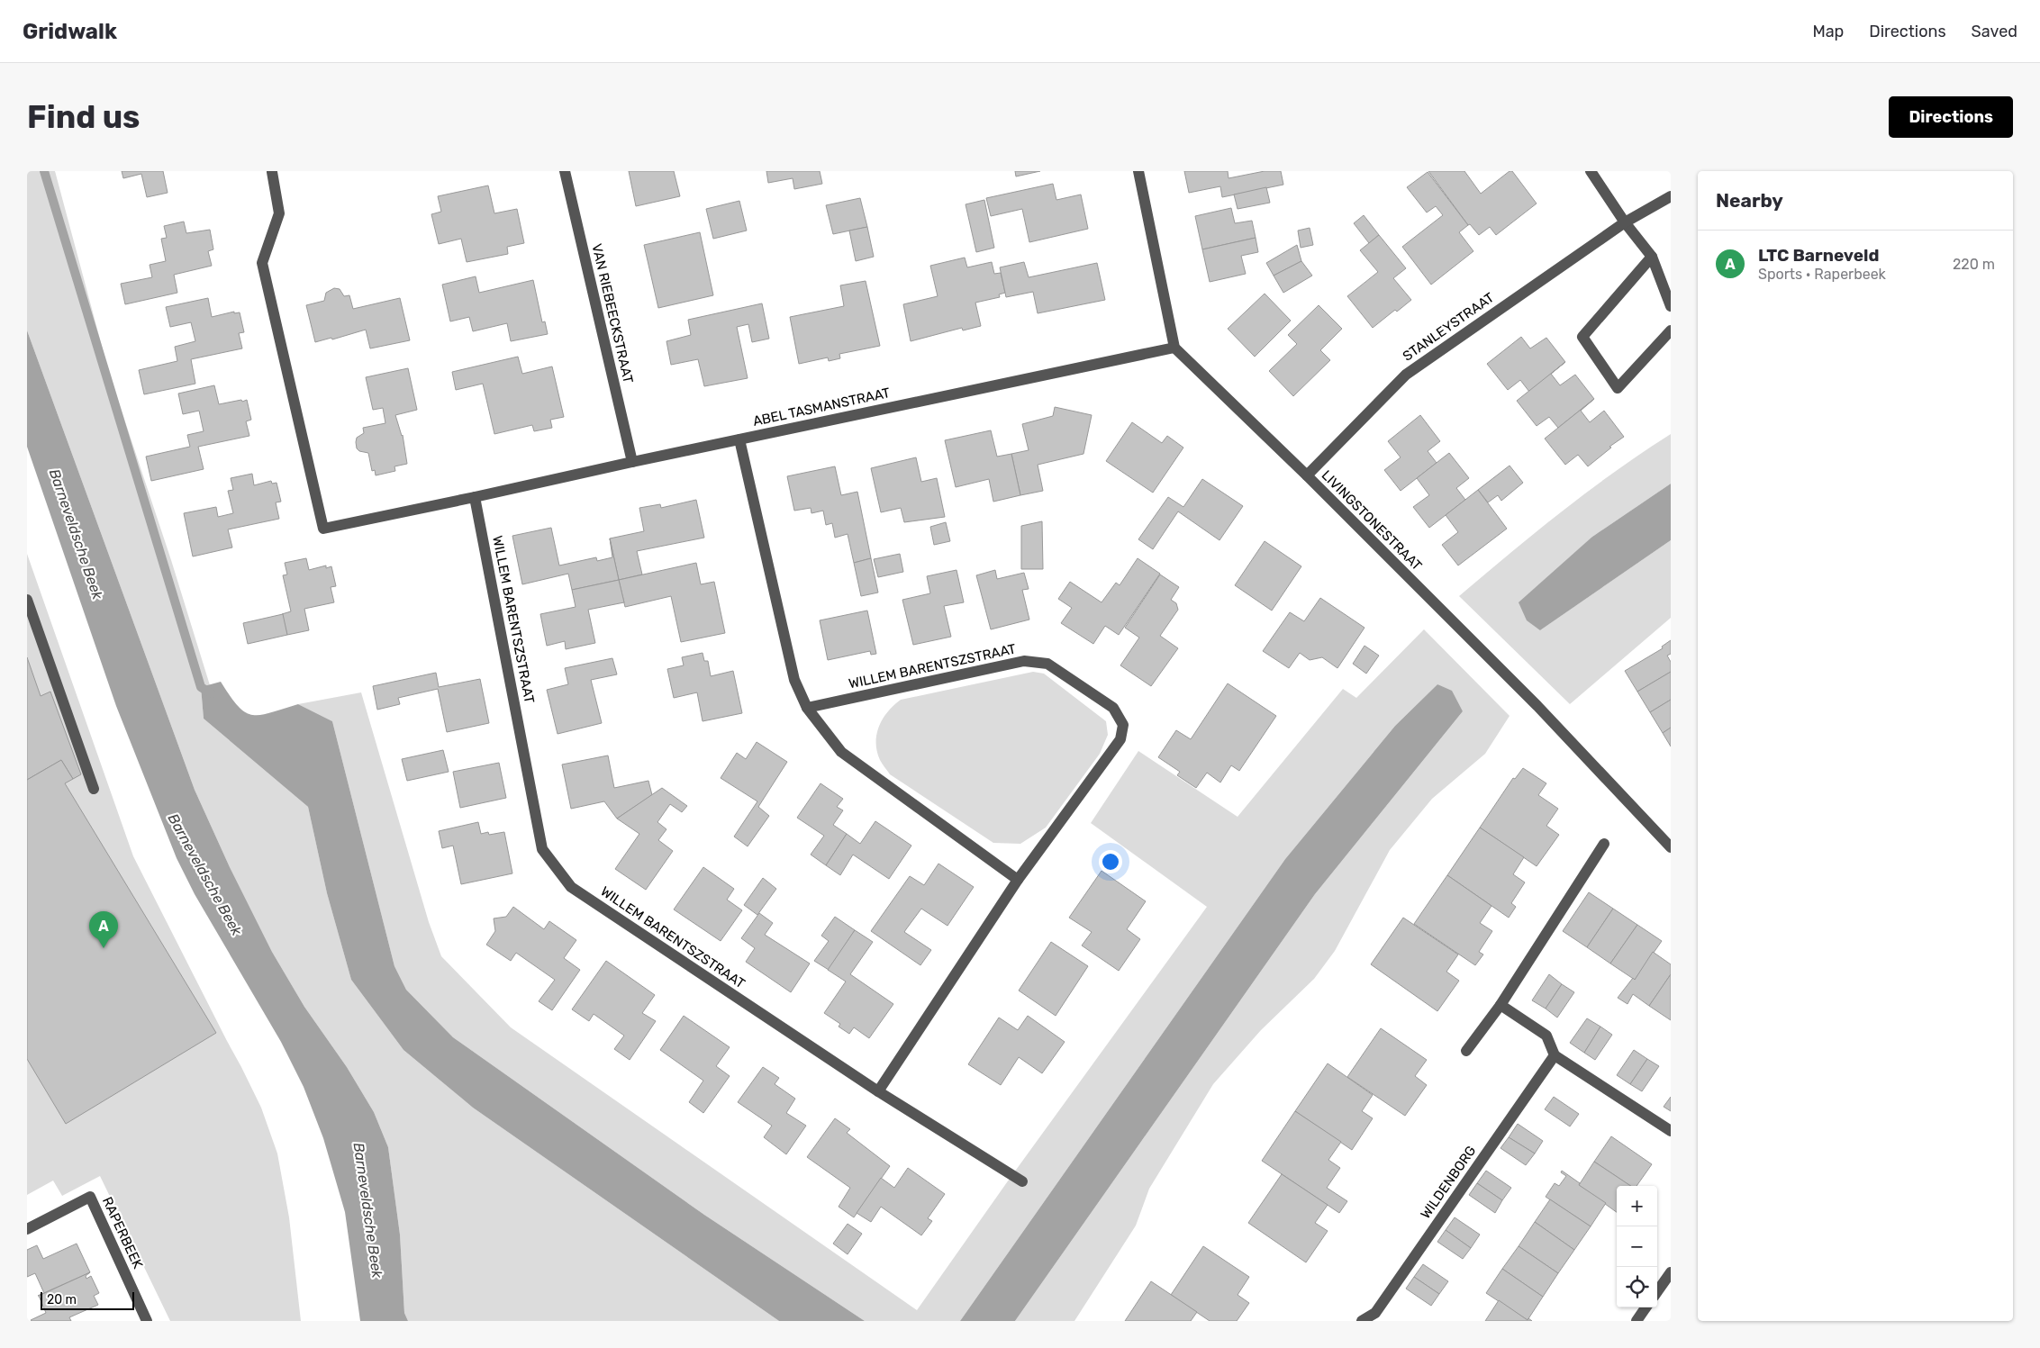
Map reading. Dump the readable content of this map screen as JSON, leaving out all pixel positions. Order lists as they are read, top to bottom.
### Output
{
  "streets": {
    "street": [
      "VAN RIEBEECKSTRAAT",
      "STANLEYSTRAAT",
      "ABEL TASMANSTRAAT",
      "LIVINGSTONESTRAAT",
      "WILLEM BARENTSZSTRAAT",
      "WILDENBORG",
      "RAPERBEEK"
    ]
  },
  "crossings": [
    ["VAN RIEBEECKSTRAAT", "ABEL TASMANSTRAAT"],
    ["STANLEYSTRAAT", "LIVINGSTONESTRAAT"],
    ["ABEL TASMANSTRAAT", "LIVINGSTONESTRAAT"],
    ["ABEL TASMANSTRAAT", "WILLEM BARENTSZSTRAAT"]
  ],
  "water": ["Barneveldsche Beek"],
  "scale_bar": "20 m",
  "page": {
    "header": "Gridwalk",
    "nav": ["Map", "Directions", "Saved"],
    "buttons": "Directions",
    "title": "Find us",
    "heading": "Nearby",
    "list": [
      {
        "mark": "A",
        "name": "LTC Barneveld",
        "note": "Sports · Raperbeek",
        "value": "220 m"
      }
    ],
    "pins": "A",
    "map_buttons": ["+", "−"],
    "scale": "20 m"
  }
}
